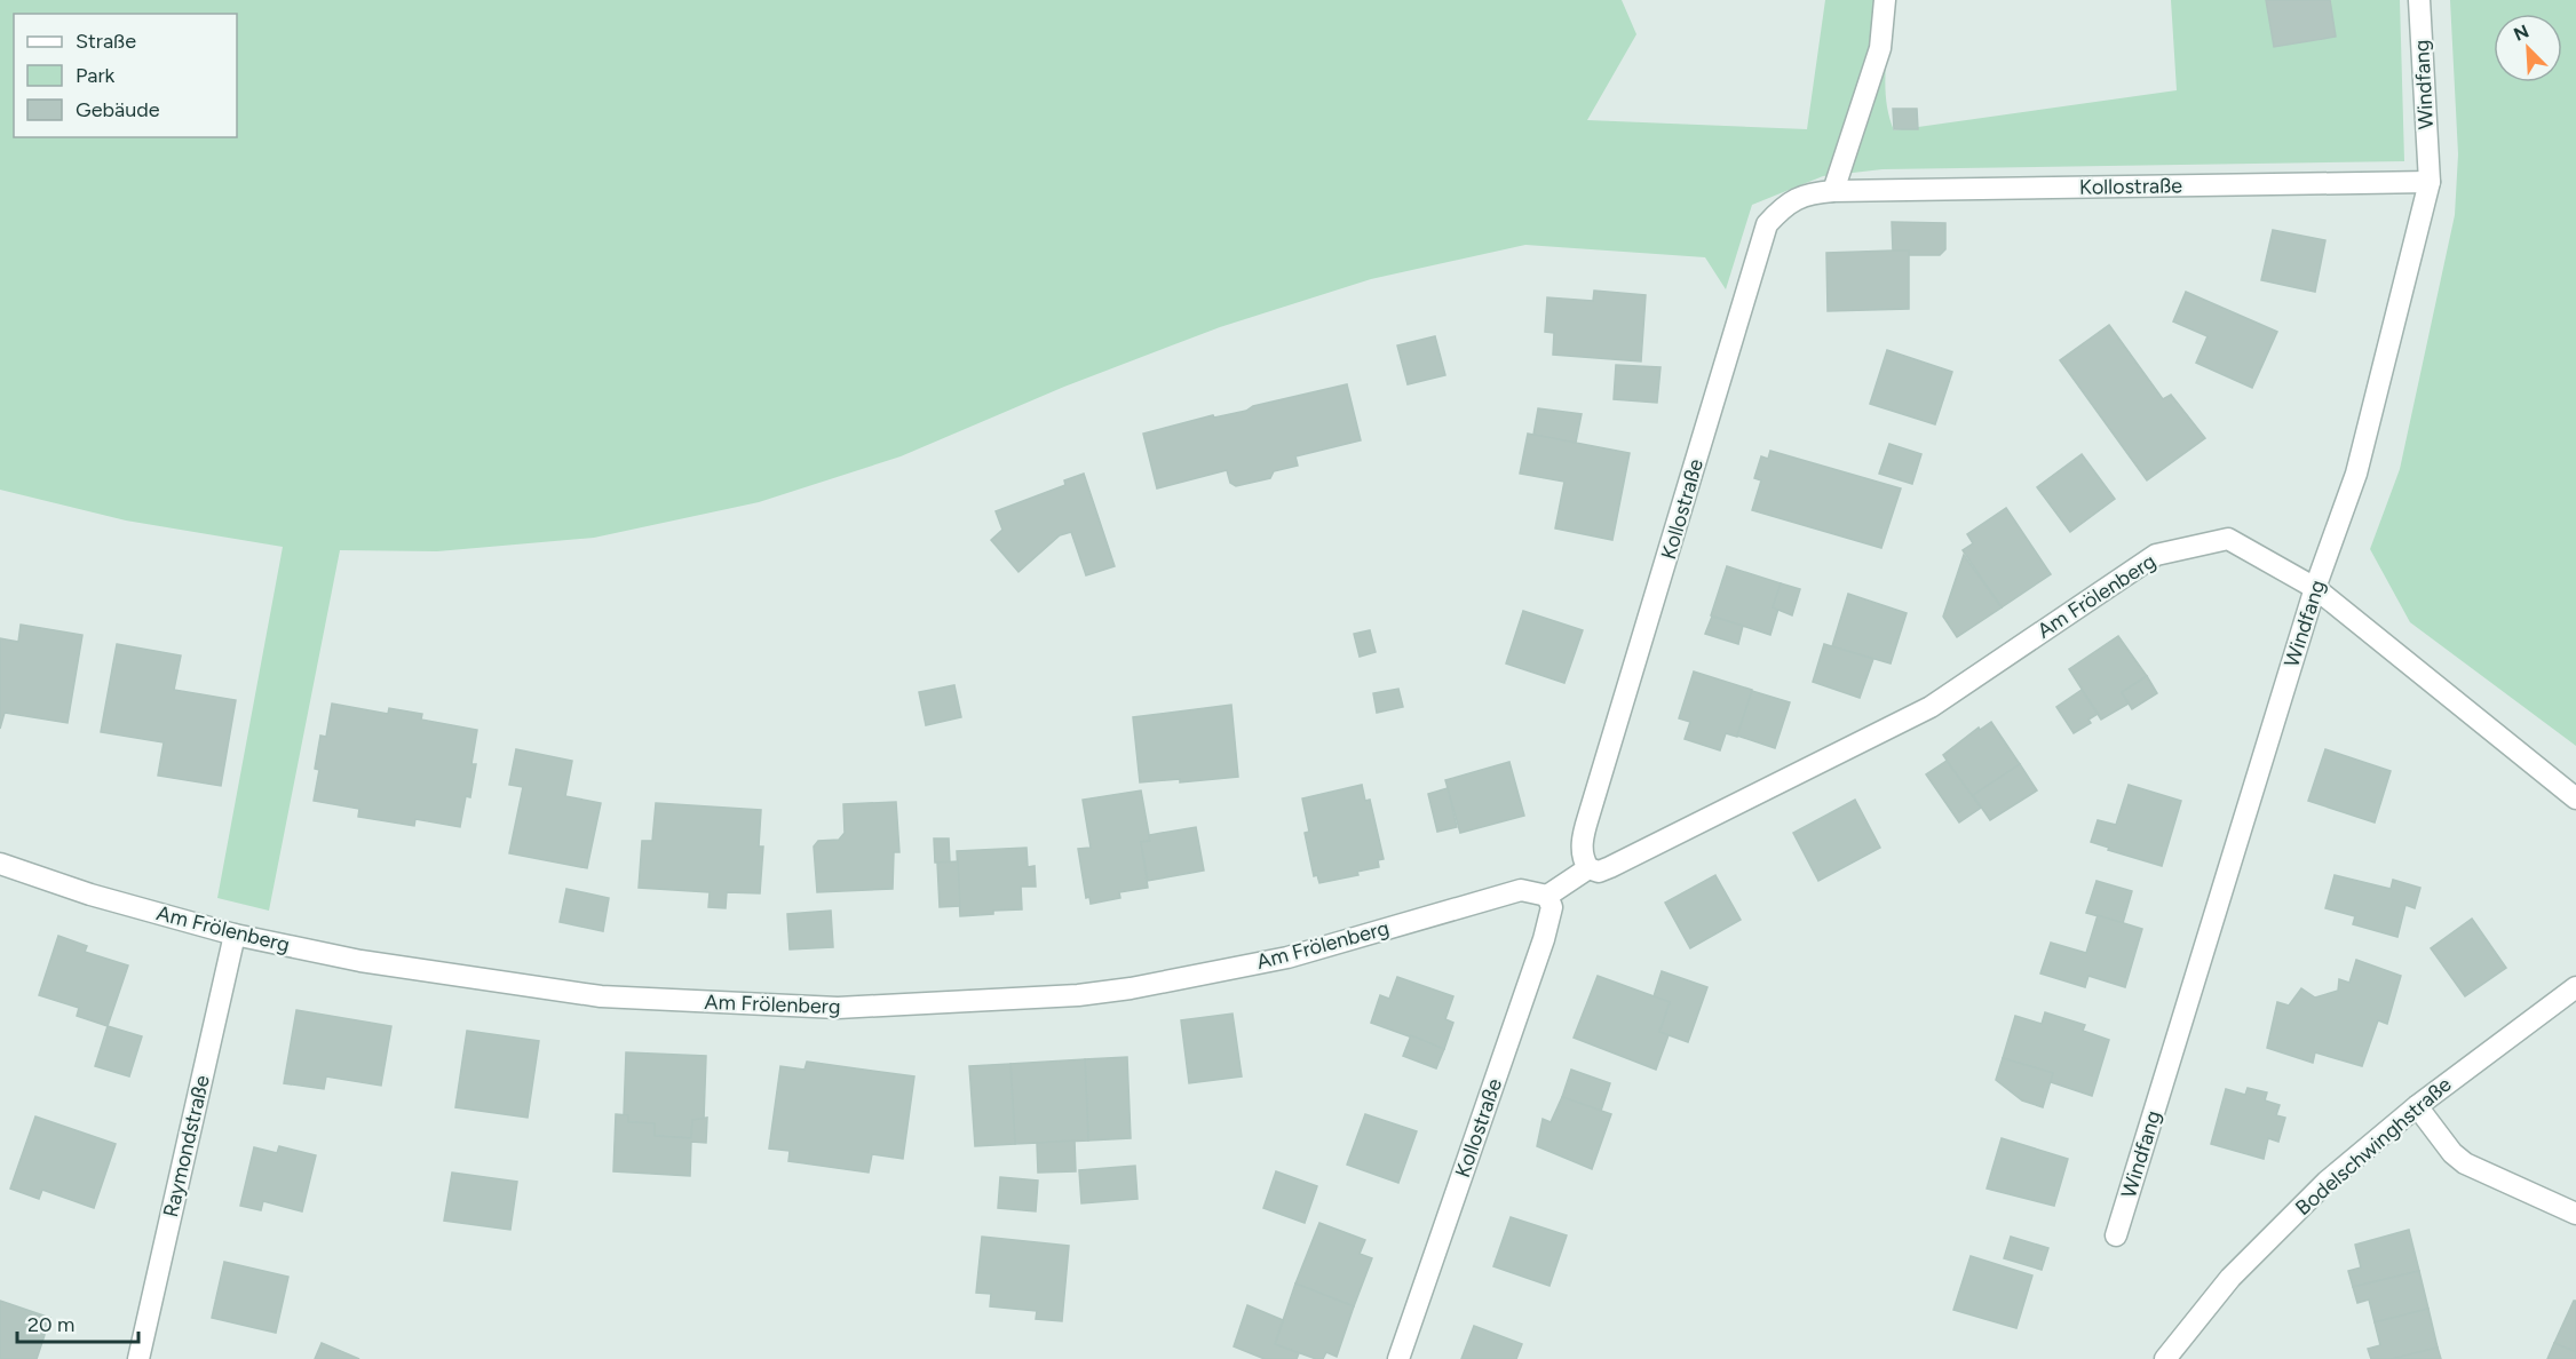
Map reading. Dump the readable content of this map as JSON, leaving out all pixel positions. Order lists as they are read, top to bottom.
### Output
{
  "streets": {
    "street": [
      "Windfang",
      "Kollostraße",
      "Am Frölenberg",
      "Raymondstraße",
      "Bodelschwinghstraße"
    ]
  },
  "crossings": [
    ["Windfang", "Kollostraße"],
    ["Windfang", "Am Frölenberg"],
    ["Kollostraße", "Am Frölenberg"],
    ["Am Frölenberg", "Raymondstraße"]
  ],
  "legend": ["Straße", "Park", "Gebäude"],
  "scale_bar": "20 m",
  "north": "top left"
}
